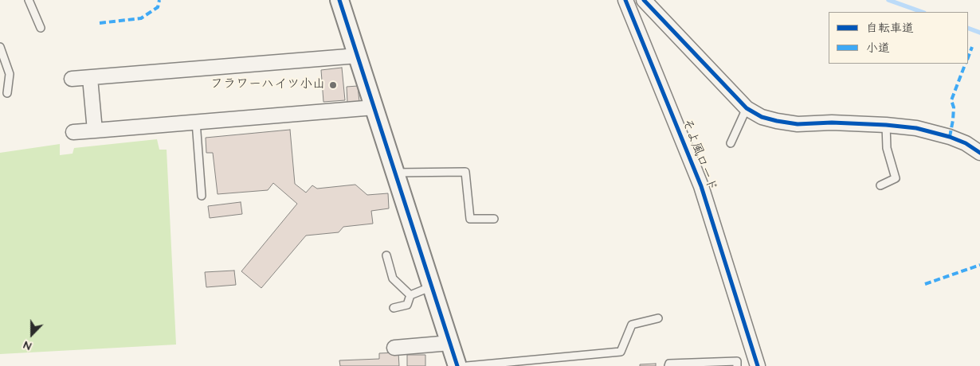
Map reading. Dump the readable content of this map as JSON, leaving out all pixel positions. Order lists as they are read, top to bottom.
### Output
{
  "streets": {
    "street": ["そよ風ロード"]
  },
  "places": ["フラワーハイツ小山"],
  "legend": ["自転車道", "小道"],
  "north": "bottom"
}
